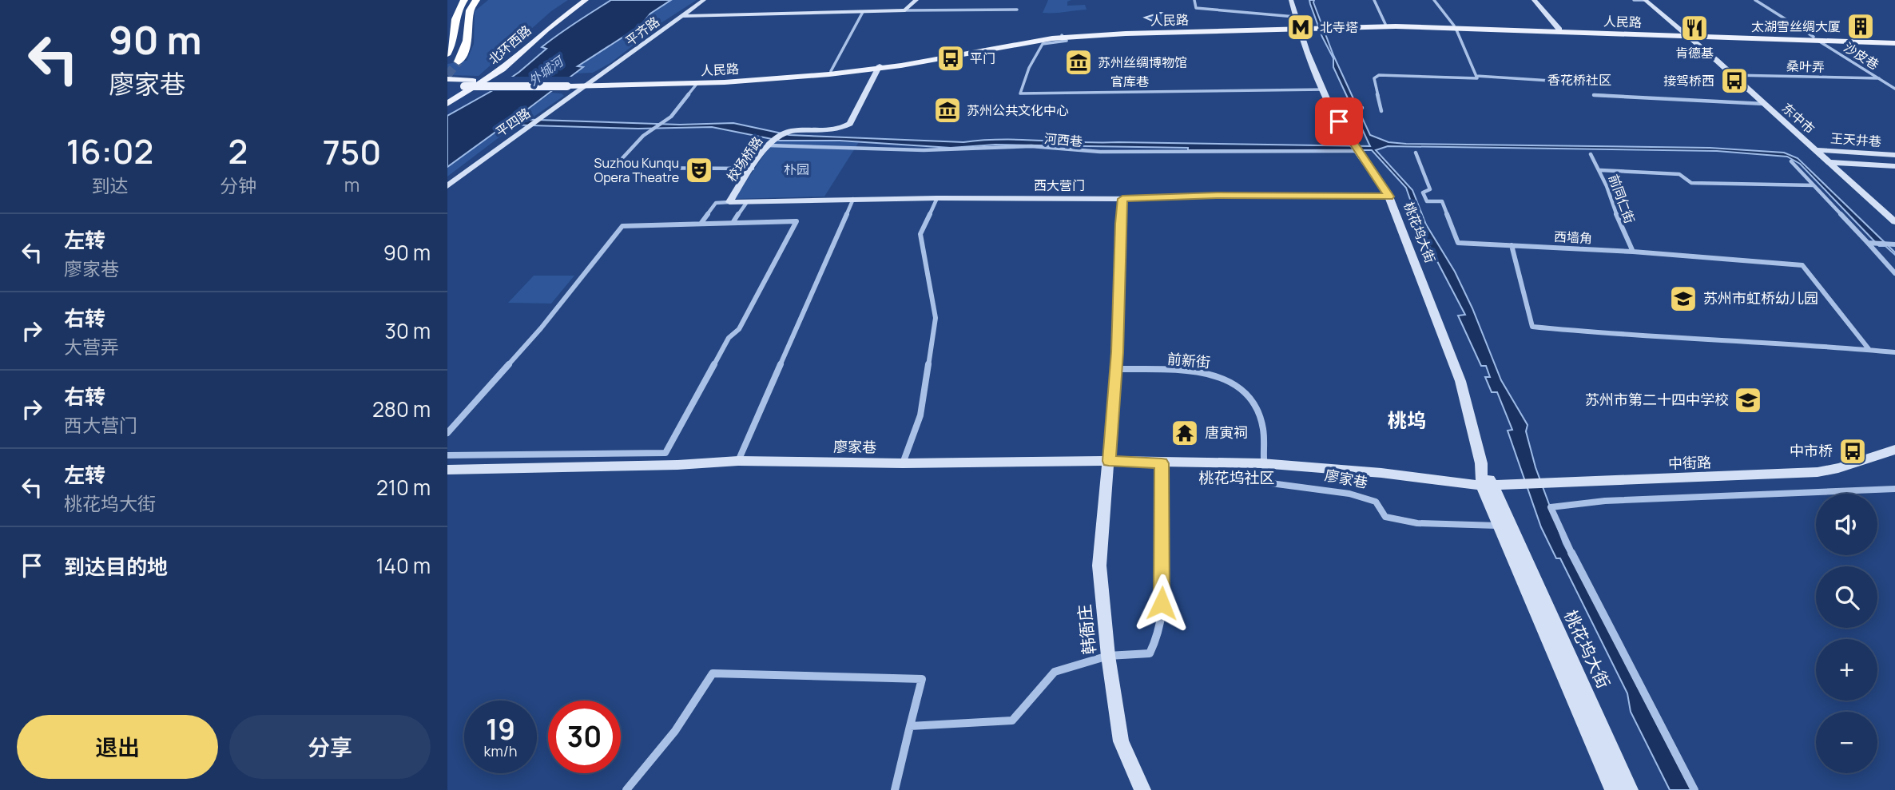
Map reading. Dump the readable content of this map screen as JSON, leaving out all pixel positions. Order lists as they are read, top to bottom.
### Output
{
  "streets": {
    "main road": ["人民路", "北环西路"],
    "street": [
      "平齐路",
      "沙皮巷",
      "桑叶弄",
      "官库巷",
      "东中市",
      "平四路",
      "河西巷",
      "王天井巷",
      "校场桥路",
      "西大营门",
      "前同仁街",
      "桃花坞大街",
      "西墙角",
      "前新街",
      "廖家巷",
      "中街路",
      "韩衙庄"
    ]
  },
  "crossings": [
    ["人民路", "平齐路"],
    ["人民路", "沙皮巷"],
    ["人民路", "官库巷"],
    ["人民路", "东中市"],
    ["人民路", "平四路"],
    ["人民路", "校场桥路"],
    ["人民路", "桃花坞大街"],
    ["平齐路", "平四路"],
    ["沙皮巷", "桑叶弄"],
    ["桑叶弄", "东中市"],
    ["官库巷", "桃花坞大街"],
    ["东中市", "王天井巷"],
    ["河西巷", "校场桥路"],
    ["河西巷", "桃花坞大街"],
    ["校场桥路", "西大营门"],
    ["西大营门", "桃花坞大街"],
    ["西大营门", "韩衙庄"],
    ["前同仁街", "西墙角"],
    ["桃花坞大街", "廖家巷"],
    ["桃花坞大街", "中街路"],
    ["前新街", "廖家巷"],
    ["前新街", "韩衙庄"],
    ["廖家巷", "中街路"],
    ["廖家巷", "韩衙庄"]
  ],
  "districts": ["香花桥社区", "桃坞", "桃花坞社区"],
  "water": ["外城河"],
  "parks": ["朴园"],
  "places": {
    "building": ["太湖雪丝绸大厦"],
    "metro station": ["北寺塔"],
    "restaurant": ["肯德基"],
    "bus stop": ["平门", "接驾桥西", "中市桥"],
    "museum": ["苏州丝绸博物馆", "苏州公共文化中心"],
    "theatre": ["Suzhou Kunqu Opera Theatre"],
    "school or university": ["苏州市虹桥幼儿园", "苏州市第二十四中学校"],
    "temple": ["唐寅祠"]
  },
  "page": {
    "turn": ["90 m", "廖家巷"],
    "eta": [
      "16:02",
      "到达",
      "2",
      "分钟",
      "750",
      "m"
    ],
    "list": [
      {
        "name": "左转",
        "note": "廖家巷",
        "value": "90 m"
      },
      {
        "name": "右转",
        "note": "大营弄",
        "value": "30 m"
      },
      {
        "name": "右转",
        "note": "西大营门",
        "value": "280 m"
      },
      {
        "name": "左转",
        "note": "桃花坞大街",
        "value": "210 m"
      },
      {
        "name": "到达目的地",
        "value": "140 m"
      }
    ],
    "map_buttons": ["+", "−"],
    "speed": "19 km/h",
    "limit": "30",
    "buttons": ["退出", "分享"]
  }
}
